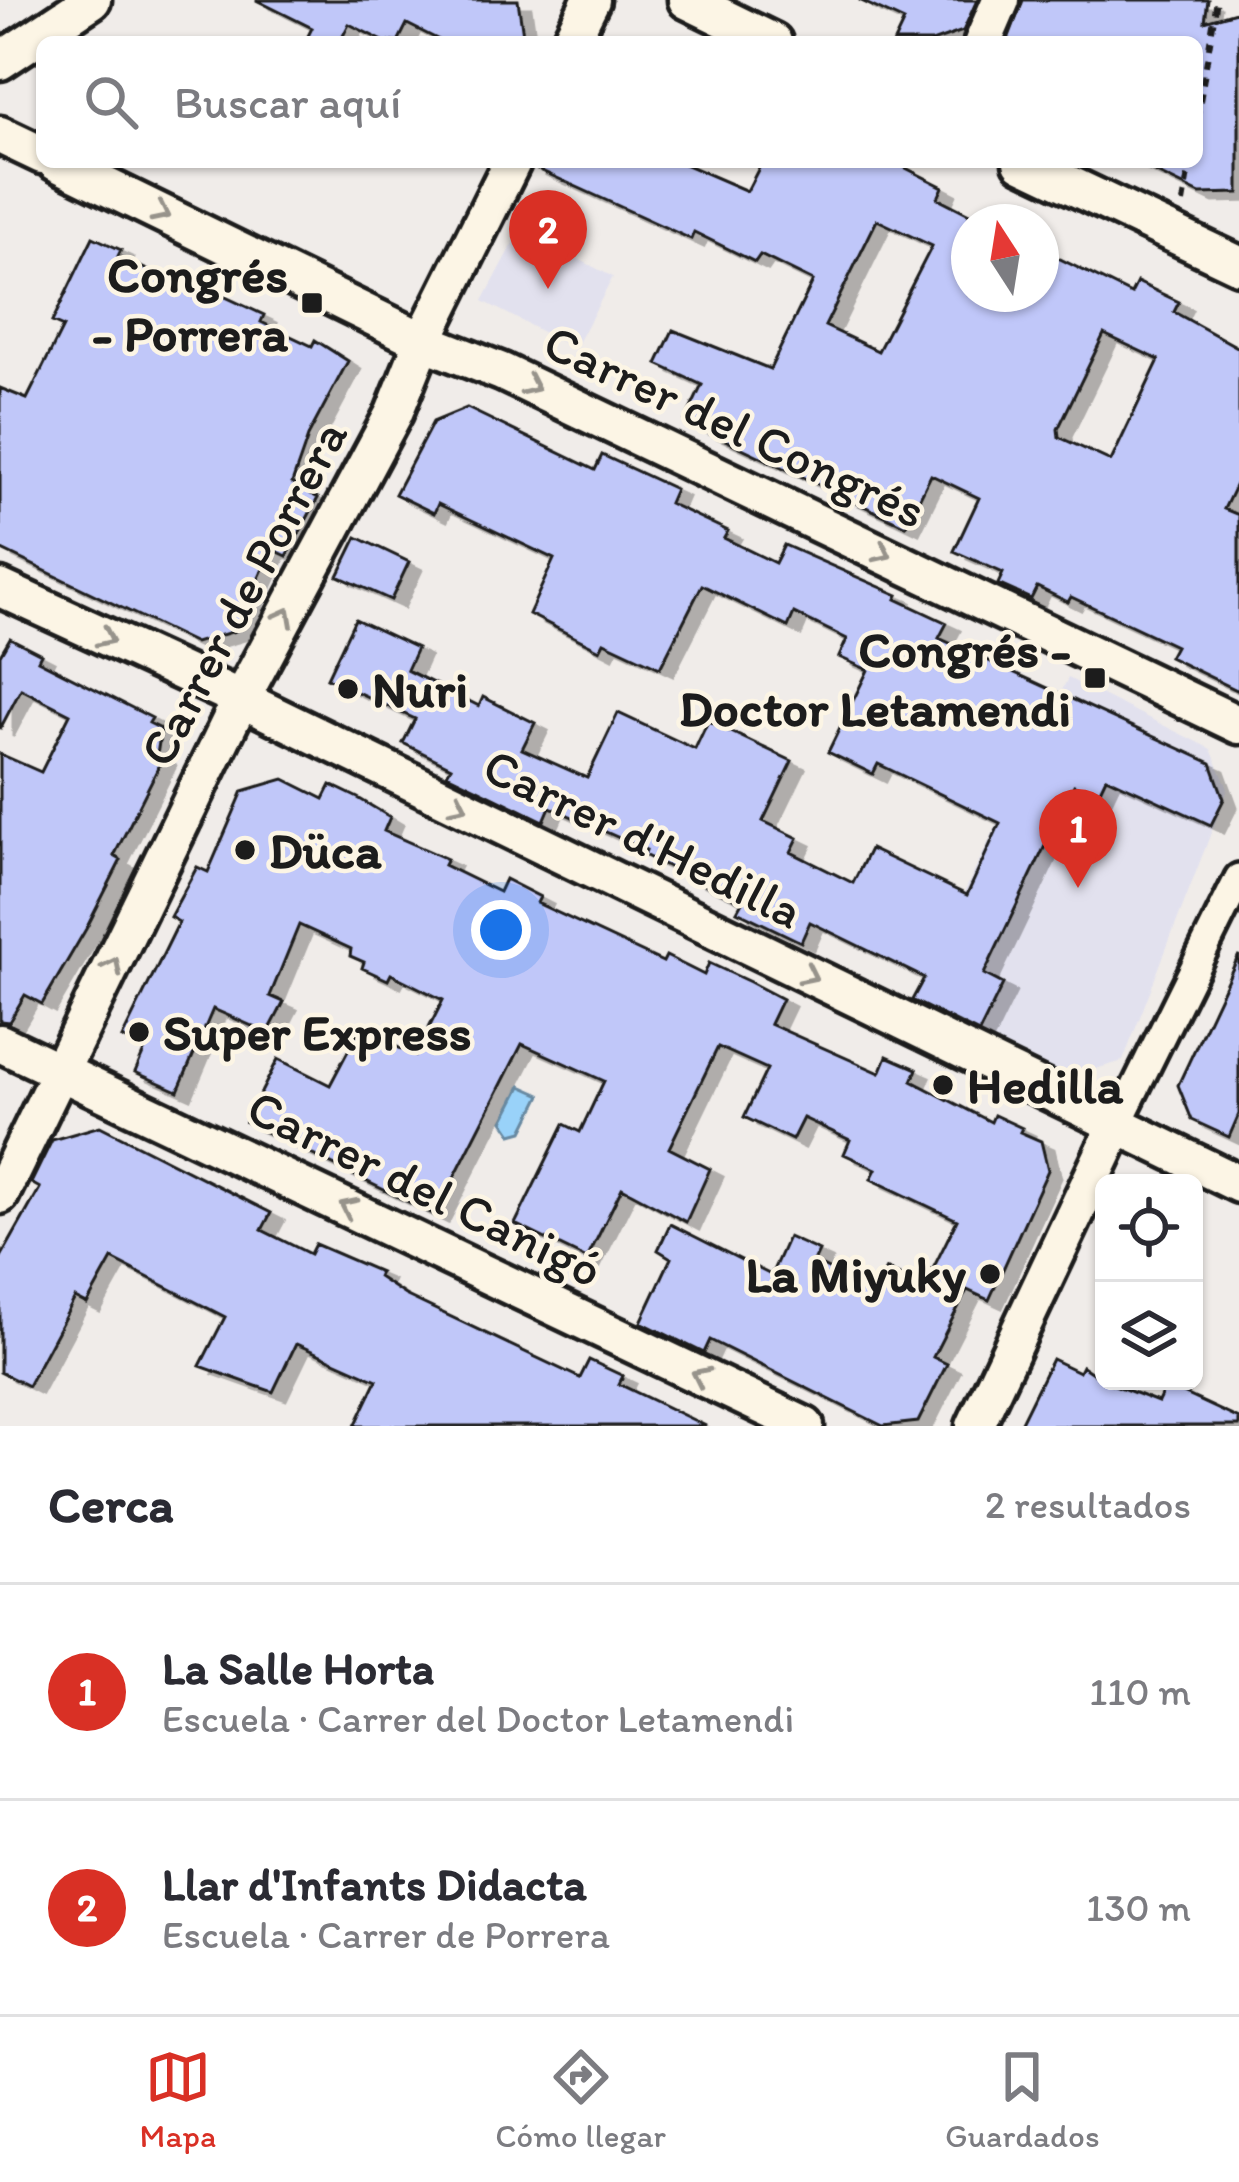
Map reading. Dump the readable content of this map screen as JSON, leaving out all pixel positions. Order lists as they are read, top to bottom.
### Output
{
  "streets": {
    "street": [
      "Carrer del Congrés",
      "Carrer de Porrera",
      "Carrer d'Hedilla",
      "Carrer del Canigó"
    ]
  },
  "crossings": [
    ["Carrer del Congrés", "Carrer de Porrera"],
    ["Carrer de Porrera", "Carrer d'Hedilla"],
    ["Carrer de Porrera", "Carrer del Canigó"]
  ],
  "one_way": [
    "Carrer del Congrés",
    "Carrer de Porrera",
    "Carrer d'Hedilla",
    "Carrer del Canigó"
  ],
  "places": {
    "transit": ["Congrés - Porrera", "Congrés - Doctor Letamendi"],
    "other": [
      "Nuri",
      "Düca",
      "Super Express",
      "Hedilla",
      "La Miyuky"
    ]
  },
  "north": "top",
  "page": {
    "search": "Buscar aquí",
    "pins": ["2", "1"],
    "heading": ["Cerca", "2 resultados"],
    "list": [
      {
        "mark": "1",
        "name": "La Salle Horta",
        "note": "Escuela · Carrer del Doctor Letamendi",
        "value": "110 m"
      },
      {
        "mark": "2",
        "name": "Llar d'Infants Didacta",
        "note": "Escuela · Carrer de Porrera",
        "value": "130 m"
      }
    ],
    "nav": ["Mapa", "Cómo llegar", "Guardados"]
  }
}
